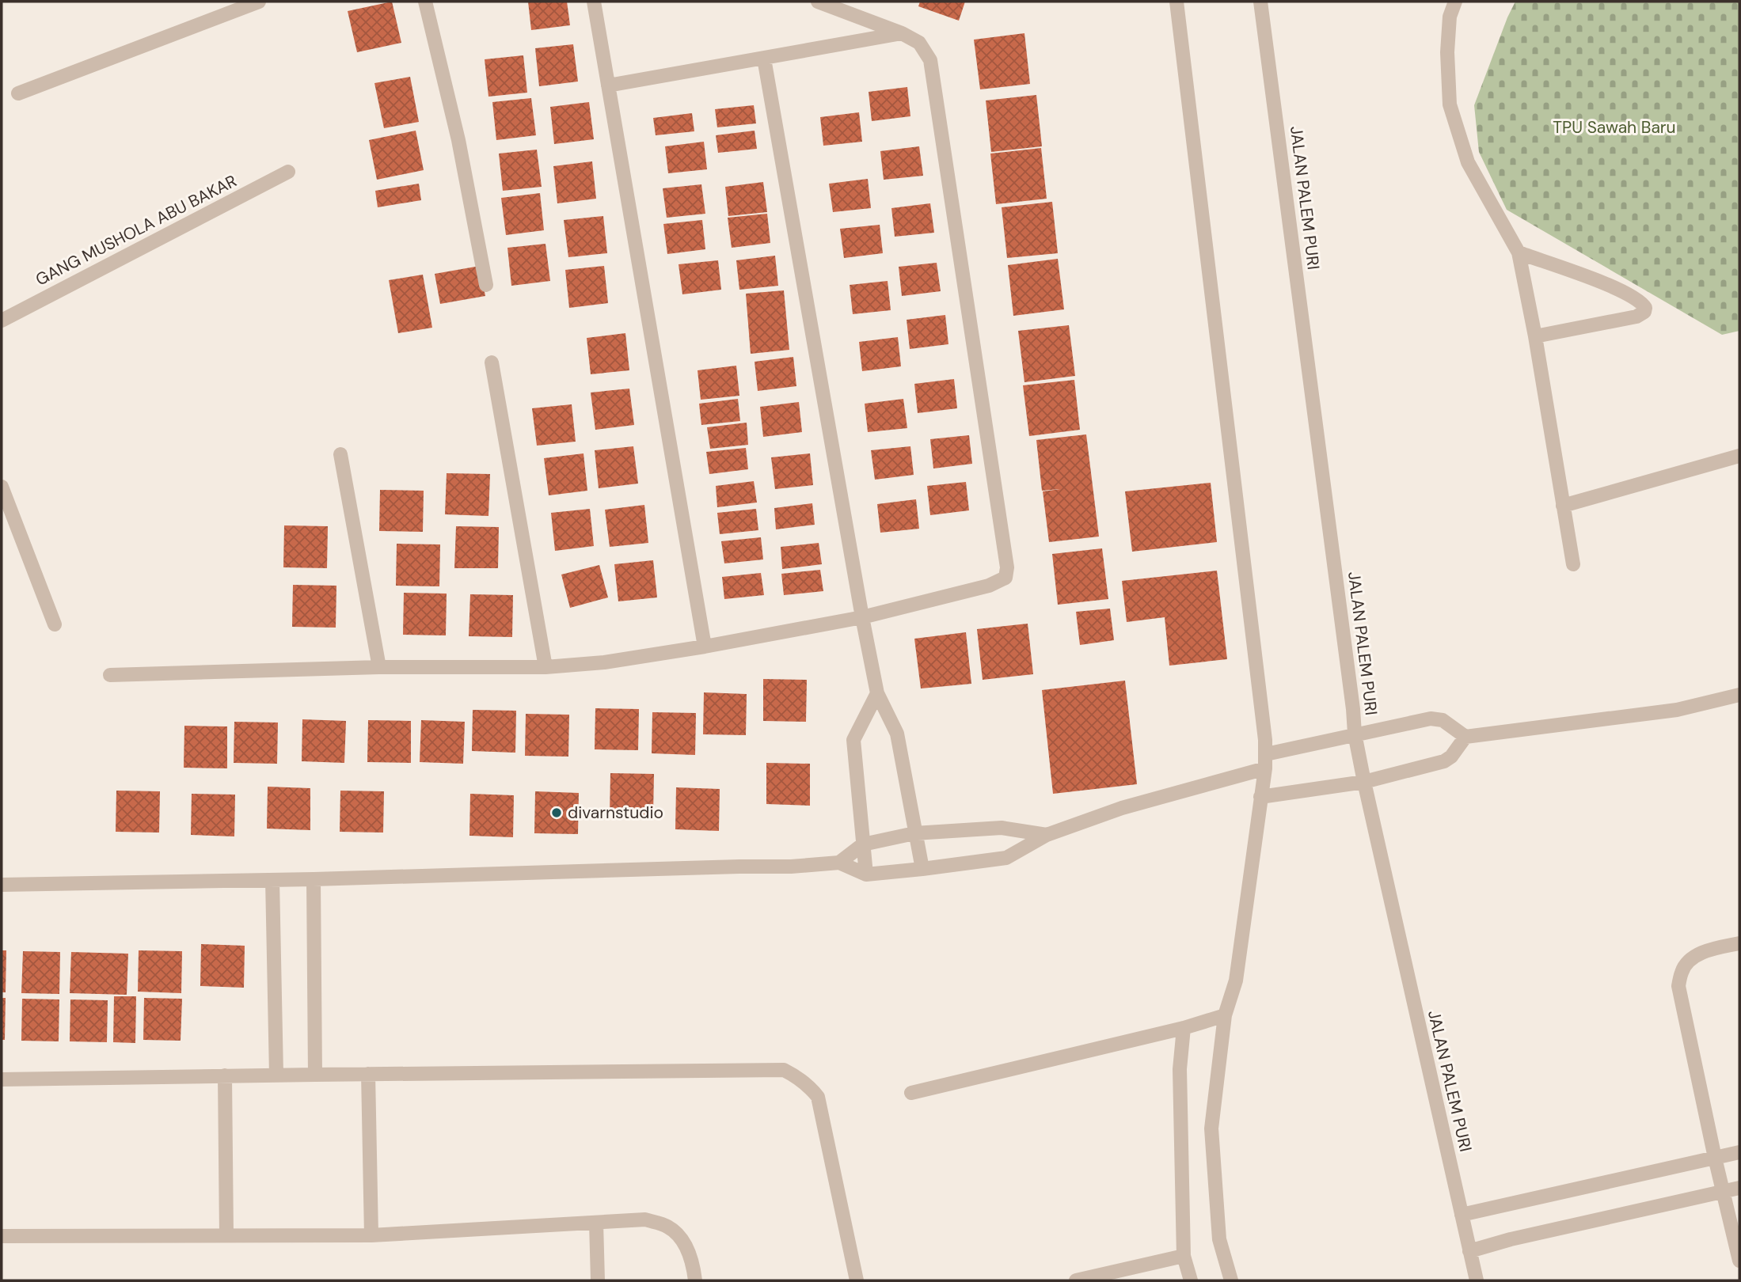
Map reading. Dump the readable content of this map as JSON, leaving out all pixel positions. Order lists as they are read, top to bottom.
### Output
{
  "streets": {
    "street": ["JALAN PALEM PURI", "GANG MUSHOLA ABU BAKAR"]
  },
  "parks": ["TPU Sawah Baru"],
  "places": ["divarnstudio"]
}
